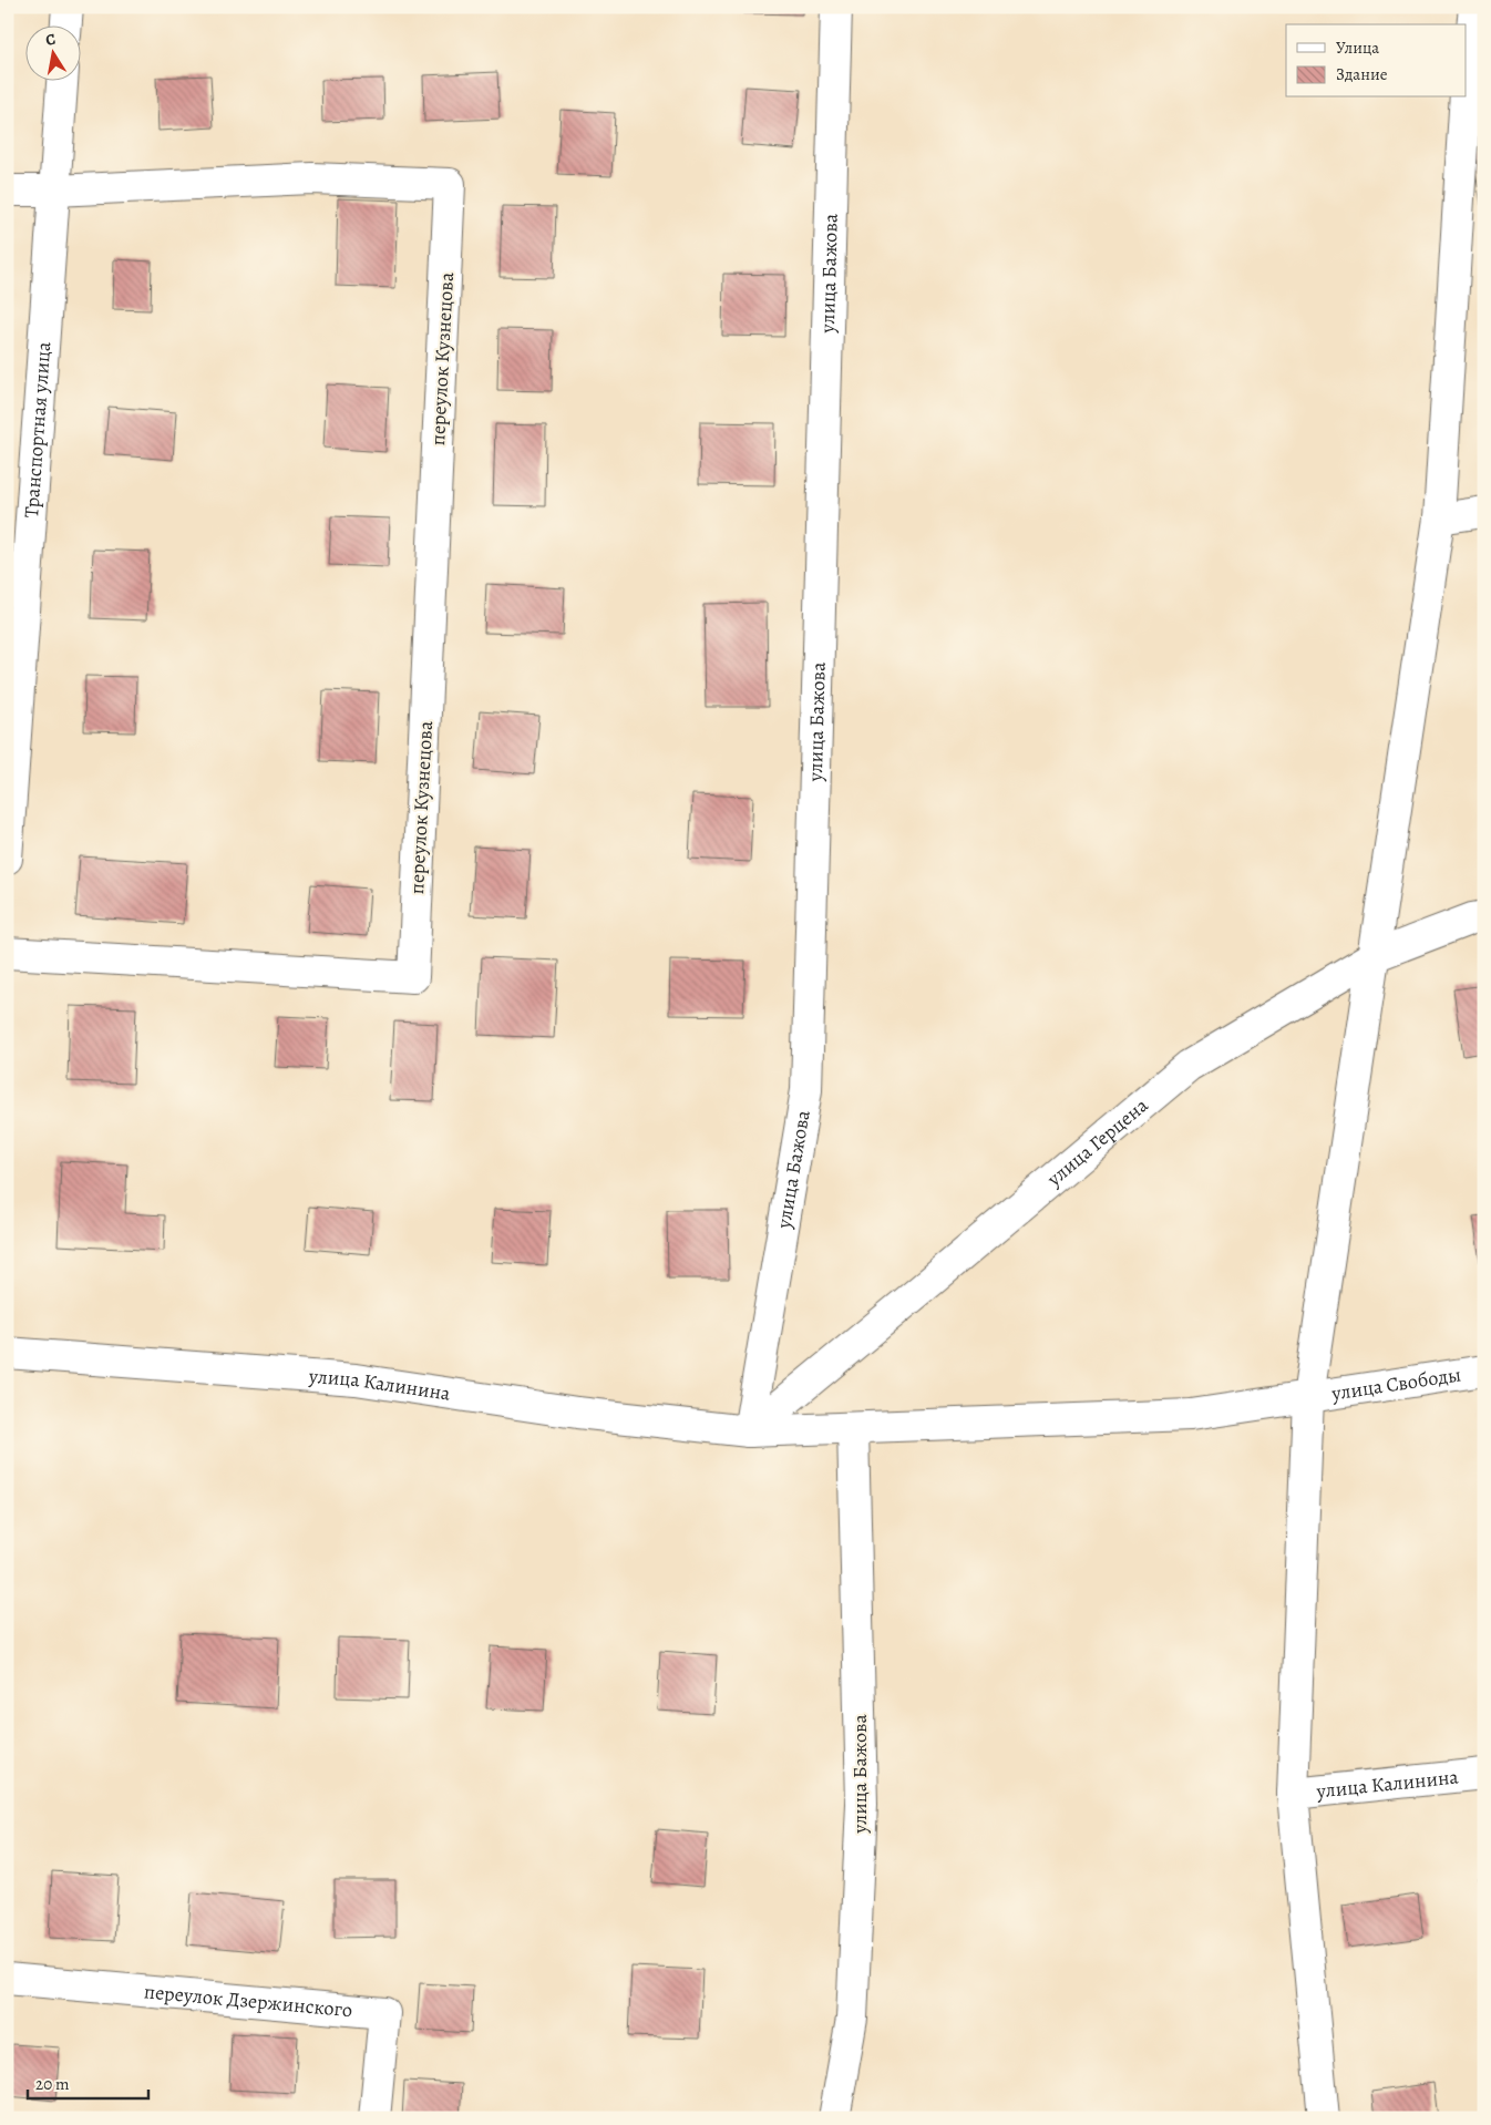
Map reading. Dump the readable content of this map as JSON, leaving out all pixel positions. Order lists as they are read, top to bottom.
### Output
{
  "streets": {
    "street": [
      "улица Бажова",
      "переулок Кузнецова",
      "Транспортная улица",
      "улица Герцена",
      "улица Свободы",
      "улица Калинина",
      "переулок Дзержинского"
    ]
  },
  "crossings": [
    ["улица Бажова", "улица Герцена"],
    ["улица Бажова", "улица Свободы"],
    ["улица Бажова", "улица Калинина"],
    ["переулок Кузнецова", "Транспортная улица"],
    ["улица Герцена", "улица Калинина"],
    ["улица Свободы", "улица Калинина"]
  ],
  "legend": ["Улица", "Здание"],
  "scale_bar": "20 m",
  "north": "top"
}
